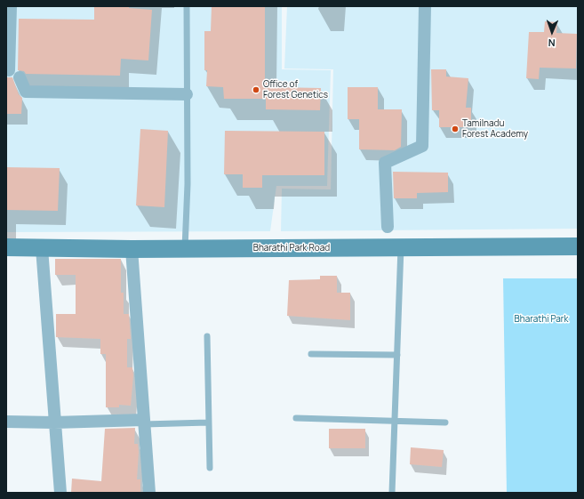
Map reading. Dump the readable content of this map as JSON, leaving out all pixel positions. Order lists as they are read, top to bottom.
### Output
{
  "streets": {
    "main road": ["Bharathi Park Road"]
  },
  "parks": ["Bharathi Park"],
  "places": ["Office of Forest Genetics", "Tamilnadu Forest Academy"],
  "north": "bottom"
}
